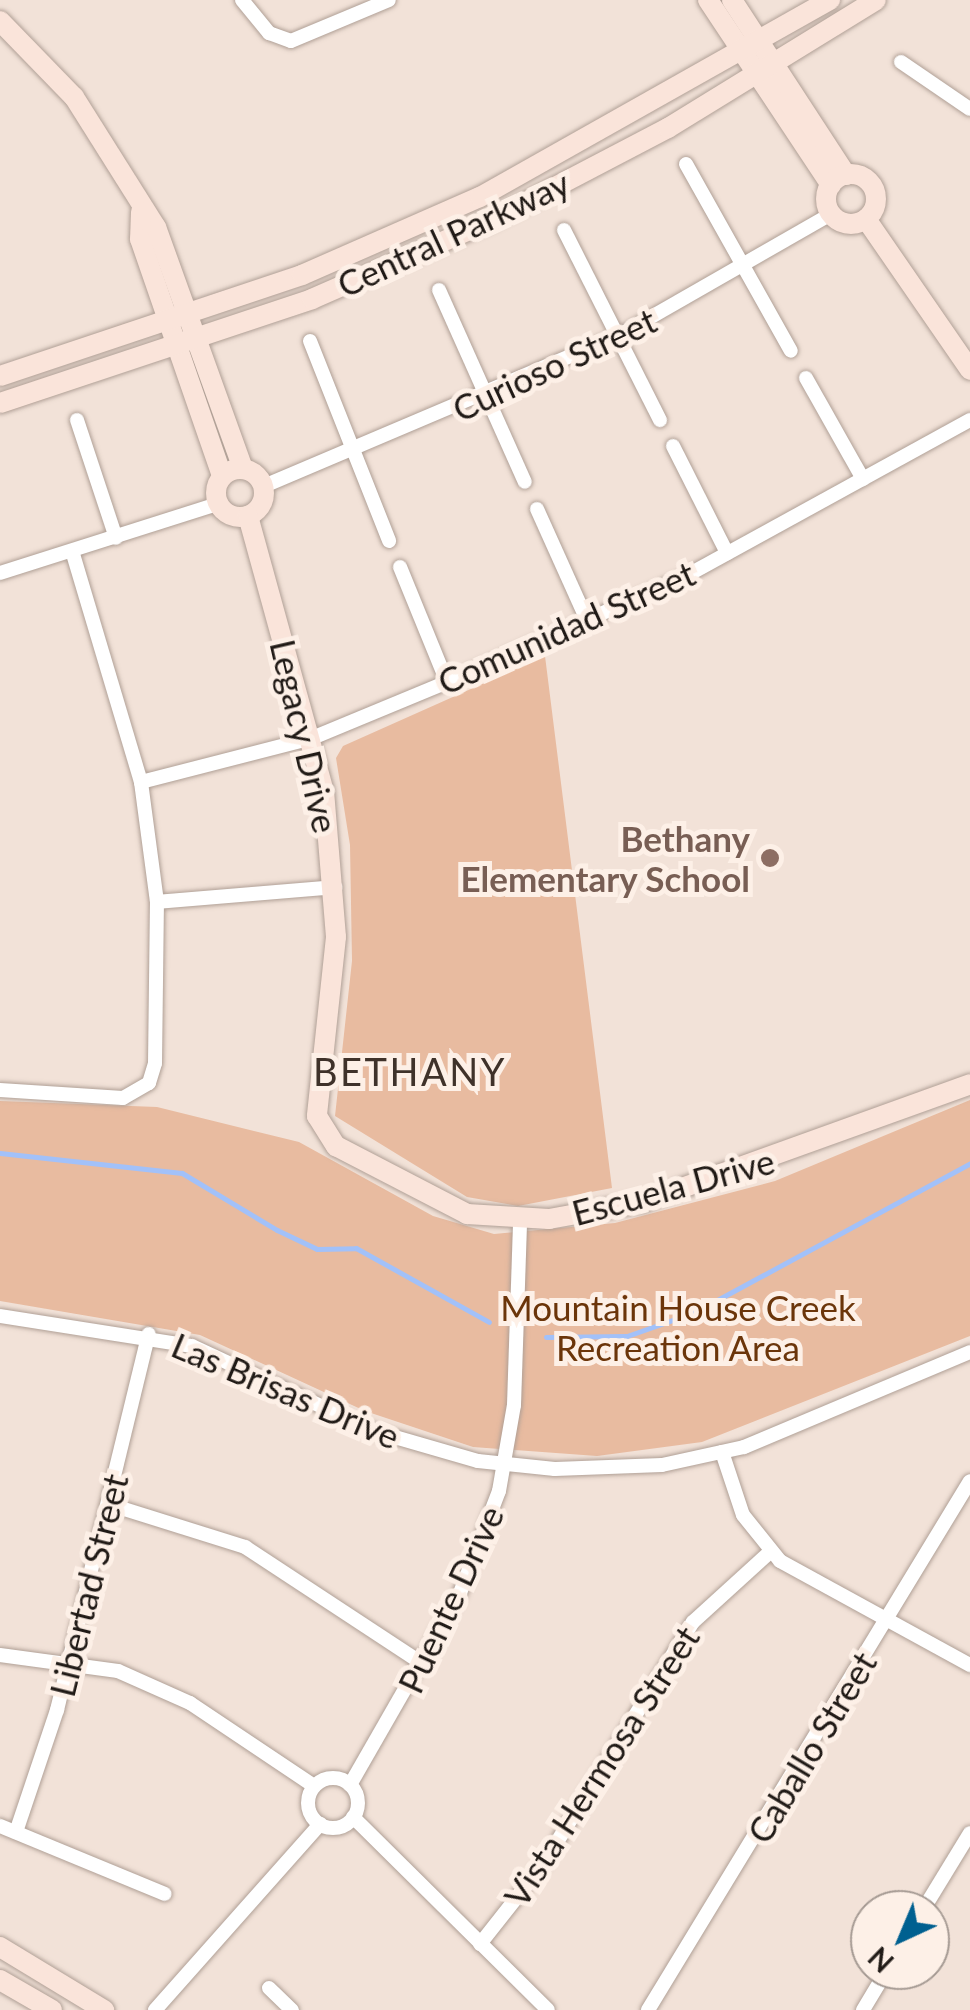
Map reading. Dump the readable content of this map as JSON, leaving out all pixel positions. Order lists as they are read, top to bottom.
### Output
{
  "streets": {
    "street": [
      "Central Parkway",
      "Curioso Street",
      "Comunidad Street",
      "Legacy Drive",
      "Escuela Drive",
      "Las Brisas Drive",
      "Libertad Street",
      "Puente Drive",
      "Caballo Street",
      "Vista Hermosa Street"
    ]
  },
  "crossings": [
    ["Comunidad Street", "Legacy Drive"],
    ["Legacy Drive", "Escuela Drive"],
    ["Escuela Drive", "Puente Drive"],
    ["Las Brisas Drive", "Libertad Street"],
    ["Las Brisas Drive", "Puente Drive"]
  ],
  "districts": ["BETHANY"],
  "parks": ["Mountain House Creek Recreation Area"],
  "places": ["Bethany Elementary School"],
  "north": "bottom left"
}
